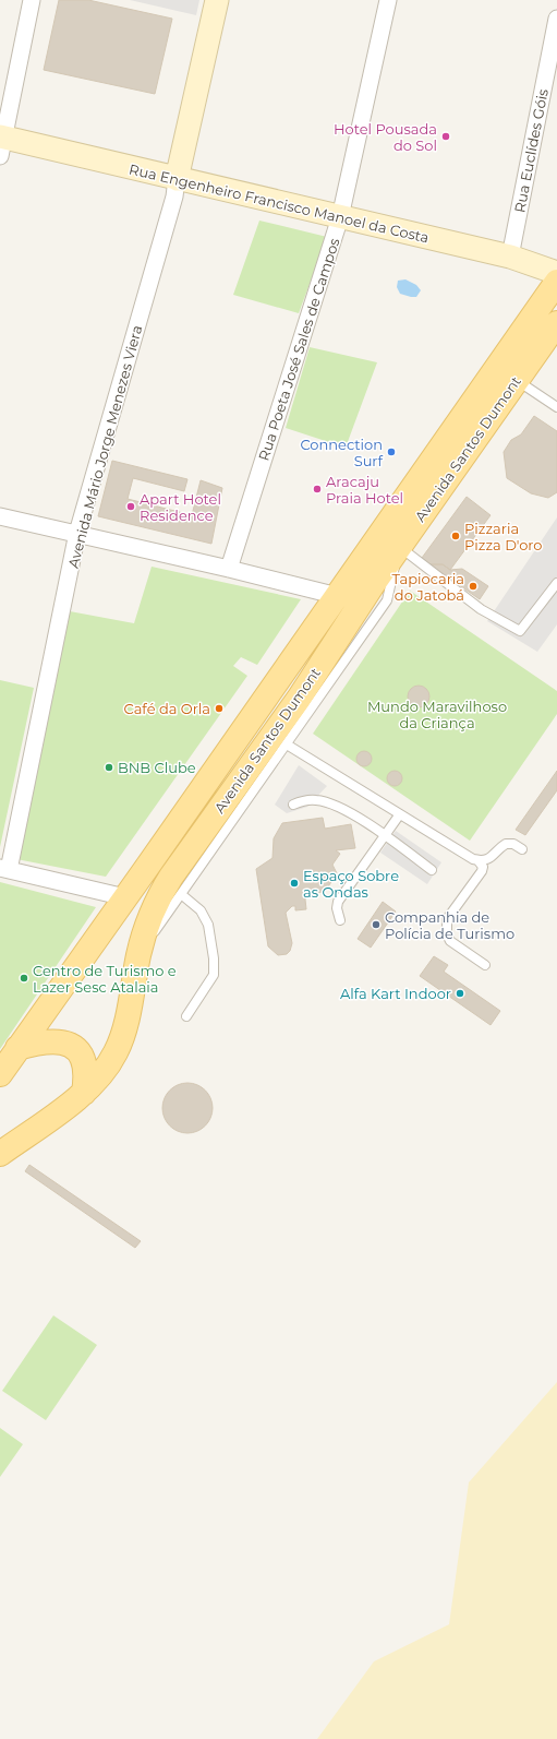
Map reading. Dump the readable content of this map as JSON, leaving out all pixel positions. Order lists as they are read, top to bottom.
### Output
{
  "streets": {
    "main road": ["Avenida Santos Dumont"],
    "street": [
      "Rua Euclídes Góis",
      "Rua Engenheiro Francisco Manoel da Costa",
      "Rua Poeta José Sales de Campos",
      "Avenida Mário Jorge Menezes Viera"
    ]
  },
  "crossings": [
    ["Rua Euclídes Góis", "Rua Engenheiro Francisco Manoel da Costa"],
    ["Rua Engenheiro Francisco Manoel da Costa", "Rua Poeta José Sales de Campos"],
    ["Rua Engenheiro Francisco Manoel da Costa", "Avenida Mário Jorge Menezes Viera"]
  ],
  "parks": ["Mundo Maravilhoso da Criança"],
  "places": [
    "Hotel Pousada do Sol",
    "Connection Surf",
    "Aracaju Praia Hotel",
    "Apart Hotel Residence",
    "Pizzaria Pizza D'oro",
    "Tapiocaria do Jatobá",
    "Café da Orla",
    "BNB Clube",
    "Espaço Sobre as Ondas",
    "Companhia de Polícia de Turismo",
    "Centro de Turismo e Lazer Sesc Atalaia",
    "Alfa Kart Indoor"
  ]
}
